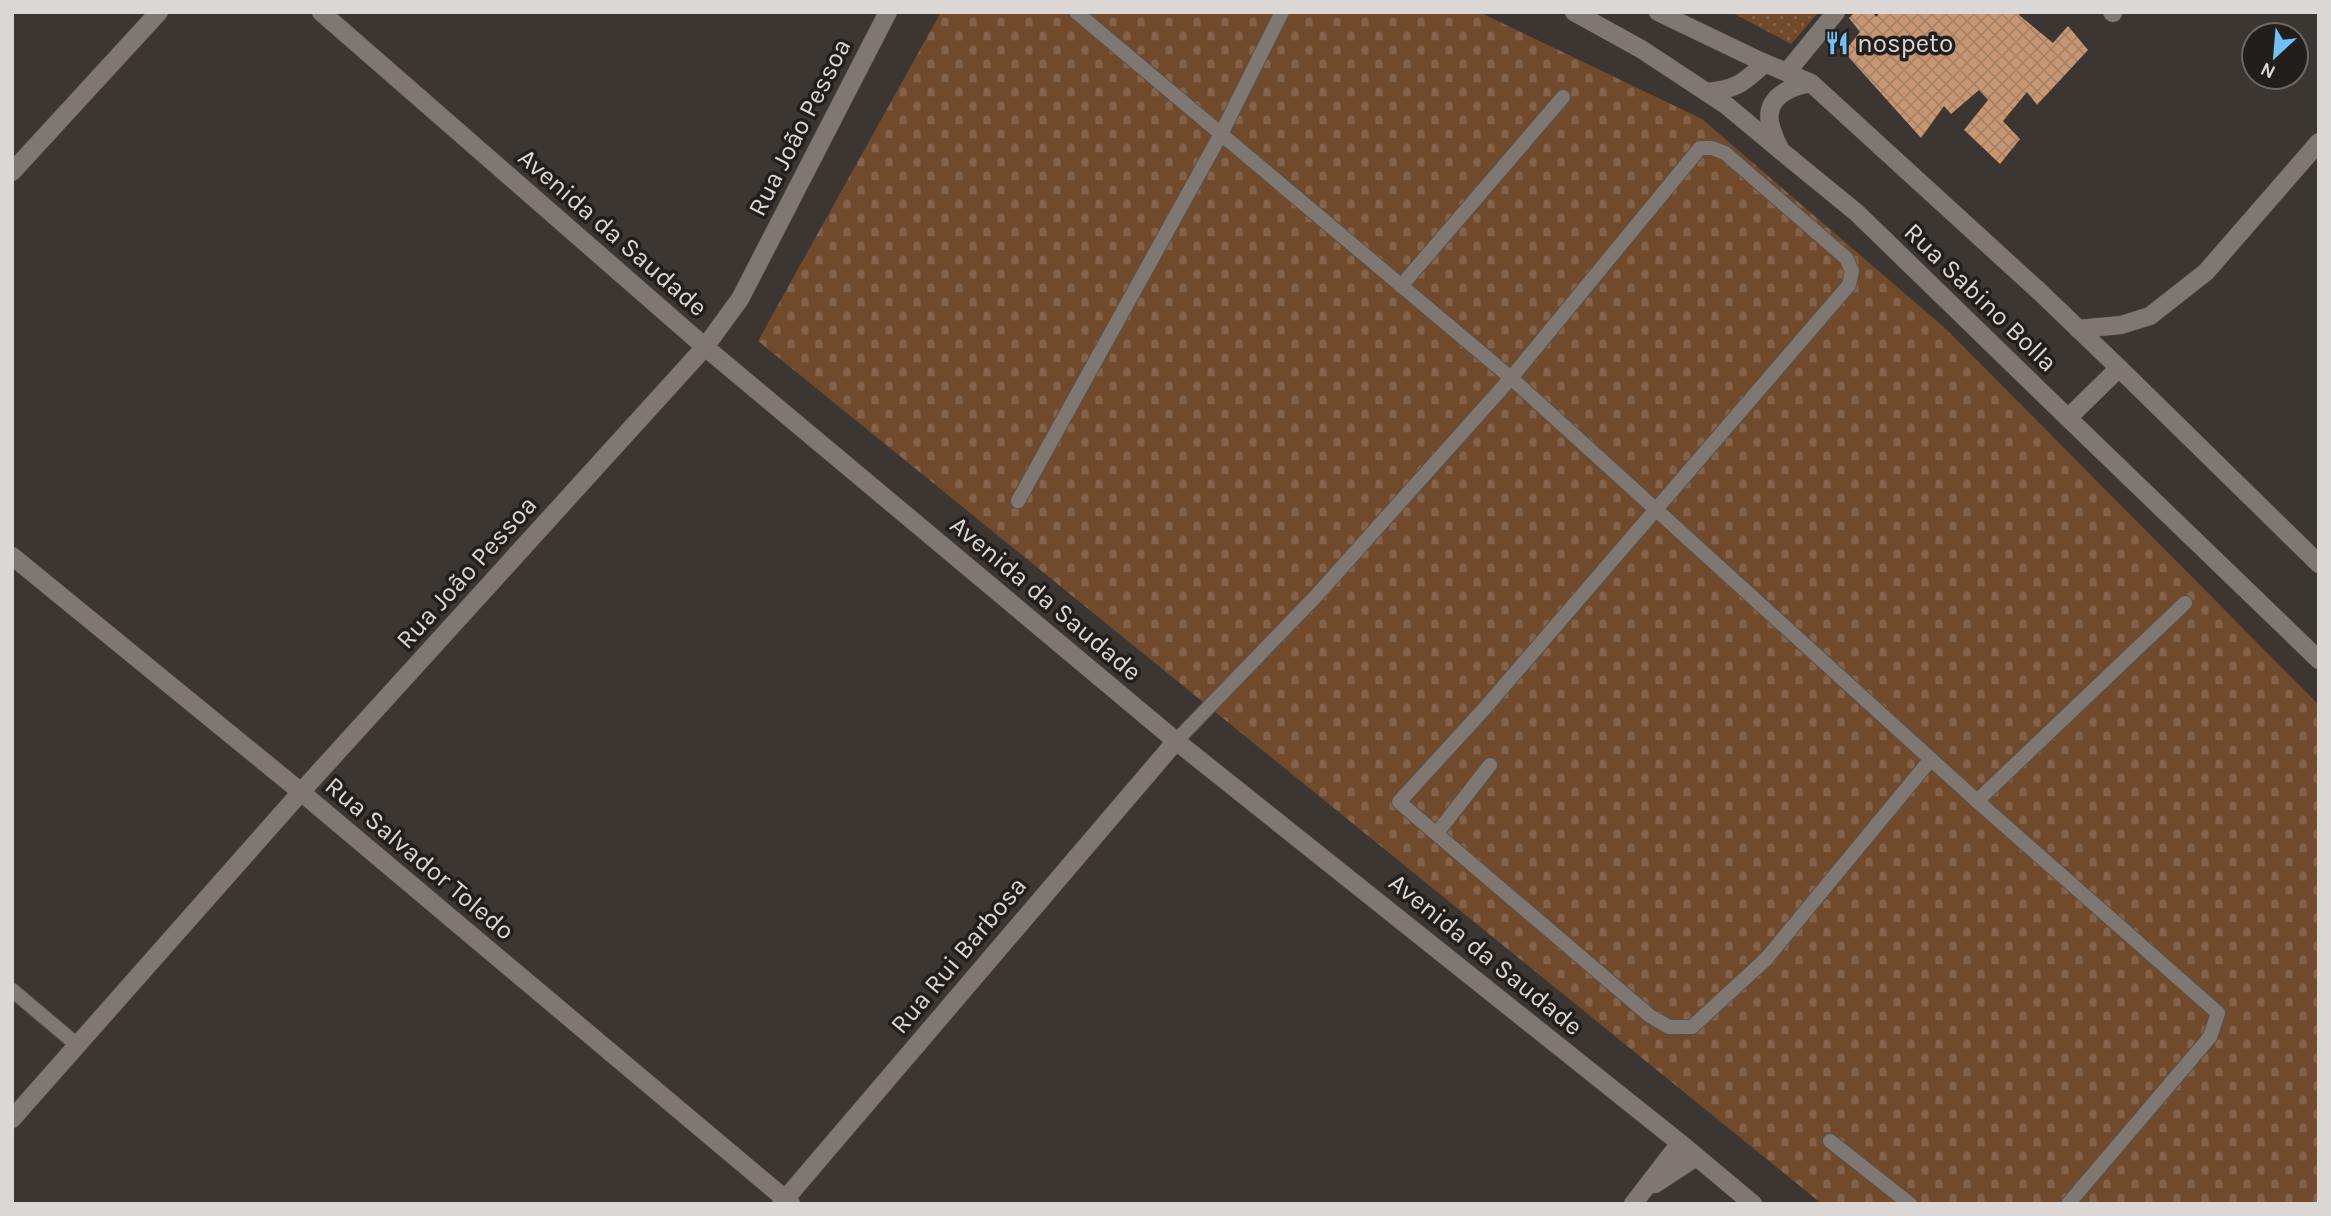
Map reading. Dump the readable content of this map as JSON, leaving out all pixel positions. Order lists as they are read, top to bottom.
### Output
{
  "streets": {
    "street": [
      "Rua João Pessoa",
      "Avenida da Saudade",
      "Rua Sabino Bolla",
      "Rua Salvador Toledo",
      "Rua Rui Barbosa"
    ]
  },
  "crossings": [
    ["Rua João Pessoa", "Avenida da Saudade"],
    ["Rua João Pessoa", "Rua Salvador Toledo"],
    ["Avenida da Saudade", "Rua Rui Barbosa"],
    ["Rua Salvador Toledo", "Rua Rui Barbosa"]
  ],
  "places": {
    "restaurant": ["nospeto"]
  },
  "north": "bottom left"
}
